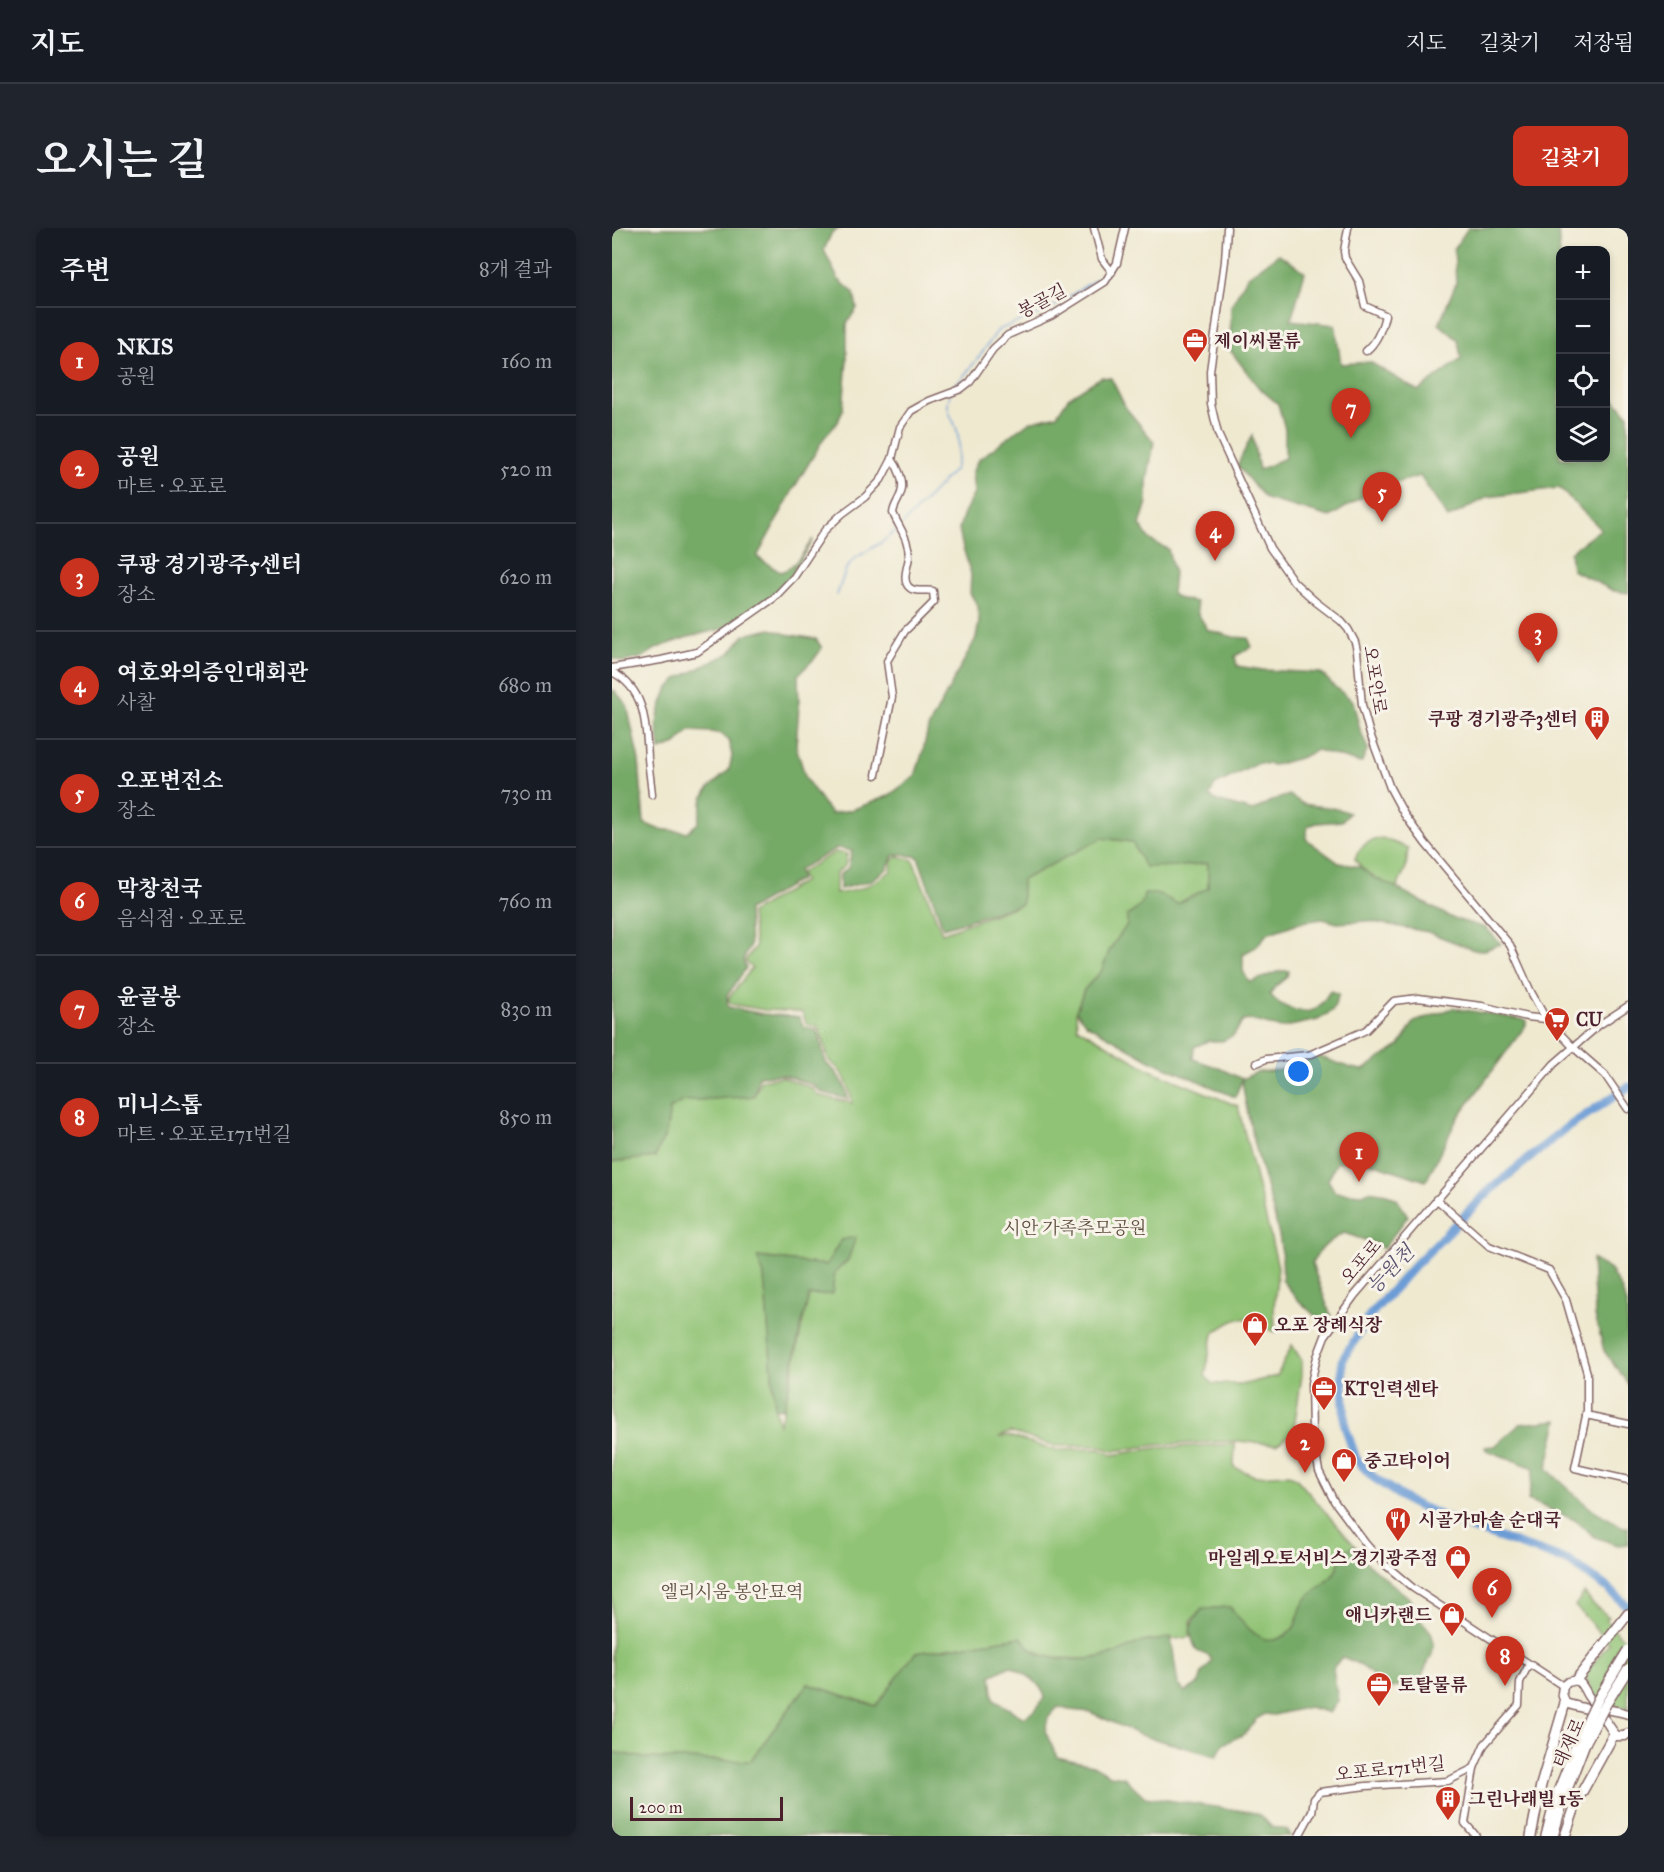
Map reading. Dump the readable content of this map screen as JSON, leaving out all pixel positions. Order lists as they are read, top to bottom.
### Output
{
  "streets": {
    "highway": ["태재로"],
    "street": [
      "봉골길",
      "오포안로",
      "오포로",
      "오포로171번길"
    ]
  },
  "crossings": [
    ["오포안로", "오포로"],
    ["오포로", "오포로171번길"]
  ],
  "water": ["능원천"],
  "parks": ["시안 가족추모공원", "엘리시움 봉안묘역"],
  "places": {
    "office": ["제이씨물류", "KT인력센타", "토탈물류"],
    "building": ["쿠팡 경기광주3센터", "그린나래빌 1동"],
    "supermarket": ["CU"],
    "shop": [
      "오포 장례식장",
      "중고타이어",
      "마일레오토서비스 경기광주점",
      "애니카랜드"
    ],
    "restaurant": ["시골가마솥 순대국"]
  },
  "scale_bar": "200 m",
  "page": {
    "header": "지도",
    "nav": ["지도", "길찾기", "저장됨"],
    "title": "오시는 길",
    "buttons": "길찾기",
    "heading": ["주변", "8개 결과"],
    "map_buttons": ["+", "−"],
    "list": [
      {
        "mark": "1",
        "name": "NKIS",
        "note": "공원",
        "value": "160 m"
      },
      {
        "mark": "2",
        "name": "공원",
        "note": "마트 · 오포로",
        "value": "520 m"
      },
      {
        "mark": "3",
        "name": "쿠팡 경기광주5센터",
        "note": "장소",
        "value": "620 m"
      },
      {
        "mark": "4",
        "name": "여호와의증인대회관",
        "note": "사찰",
        "value": "680 m"
      },
      {
        "mark": "5",
        "name": "오포변전소",
        "note": "장소",
        "value": "730 m"
      },
      {
        "mark": "6",
        "name": "막창천국",
        "note": "음식점 · 오포로",
        "value": "760 m"
      },
      {
        "mark": "7",
        "name": "윤골봉",
        "note": "장소",
        "value": "830 m"
      },
      {
        "mark": "8",
        "name": "미니스톱",
        "note": "마트 · 오포로171번길",
        "value": "850 m"
      }
    ],
    "pins": [
      "7",
      "5",
      "4",
      "3",
      "1",
      "2",
      "6",
      "8"
    ],
    "scale": "200 m"
  }
}
